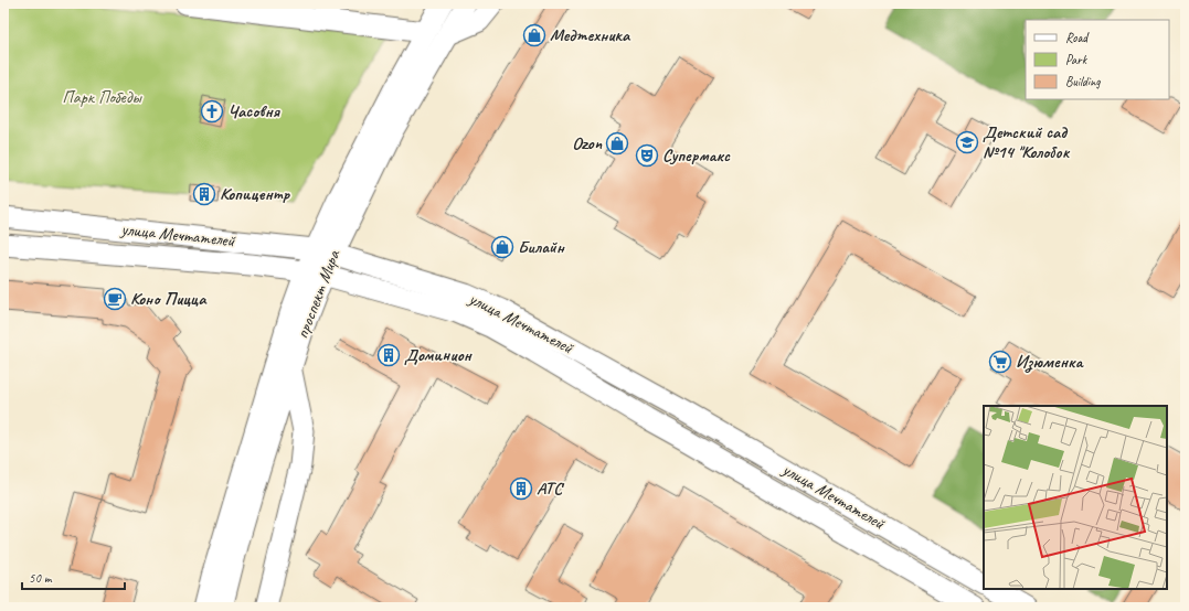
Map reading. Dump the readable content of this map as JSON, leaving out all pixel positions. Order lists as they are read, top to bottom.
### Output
{
  "streets": {
    "street": ["улица Мечтателей", "проспект Мира"]
  },
  "crossings": [
    ["улица Мечтателей", "проспект Мира"]
  ],
  "parks": ["Парк Победы"],
  "places": {
    "shop": ["Медтехника", "Ozon", "Билайн"],
    "church": ["Часовня"],
    "school or university": ["Детский сад №14 \"Колобок"],
    "theatre": ["Супермакс"],
    "building": ["Копицентр", "Доминион", "АТС"],
    "cafe": ["Коно Пицца"],
    "supermarket": ["Изюменка"]
  },
  "legend": ["Road", "Park", "Building"],
  "scale_bar": "50 m"
}
